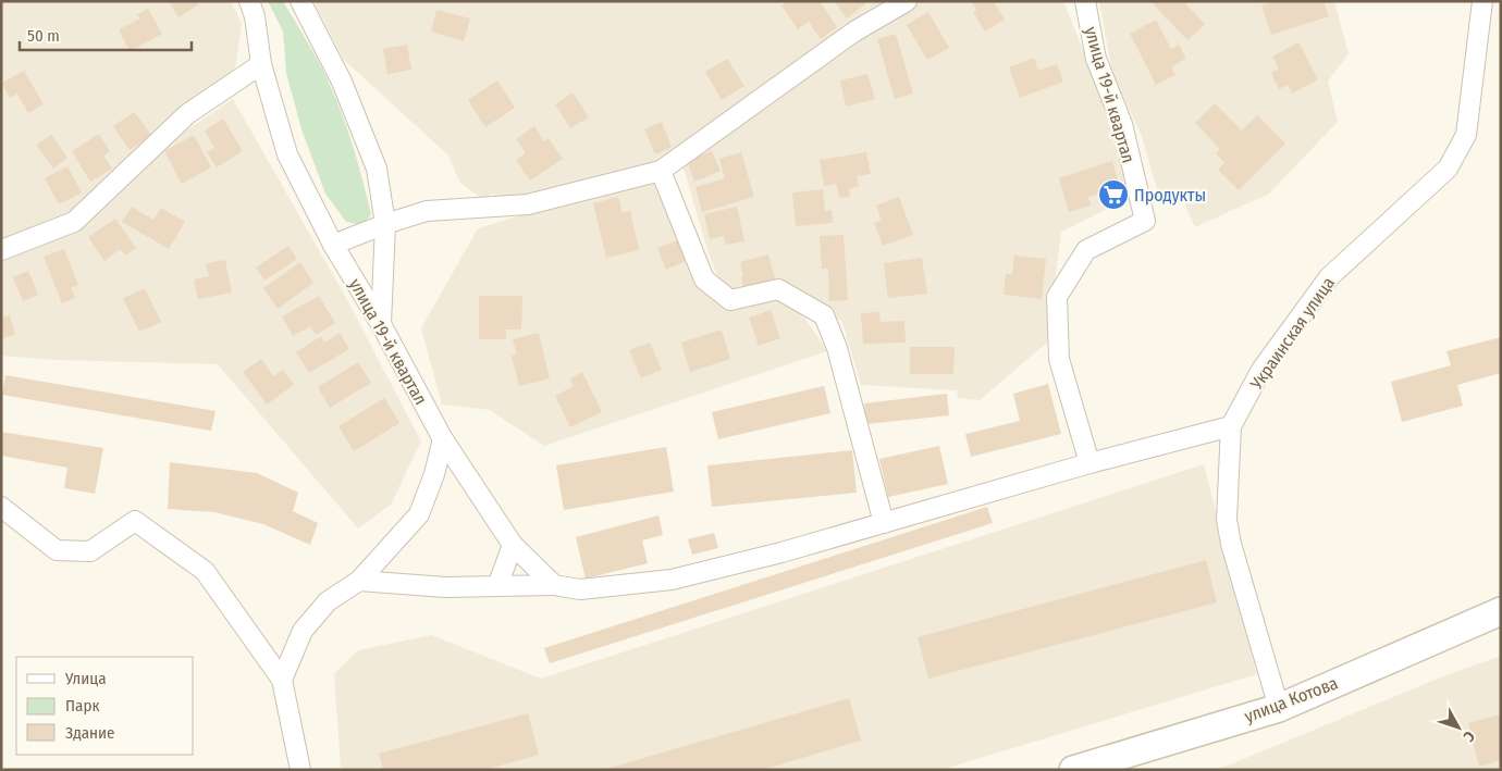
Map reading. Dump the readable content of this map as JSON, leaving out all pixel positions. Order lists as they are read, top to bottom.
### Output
{
  "streets": {
    "street": ["улица 19-й квартал", "Украинская улица", "улица Котова"]
  },
  "crossings": [
    ["Украинская улица", "улица Котова"]
  ],
  "places": {
    "supermarket": ["Продукты"]
  },
  "legend": ["Улица", "Парк", "Здание"],
  "scale_bar": "50 m",
  "north": "bottom right"
}
